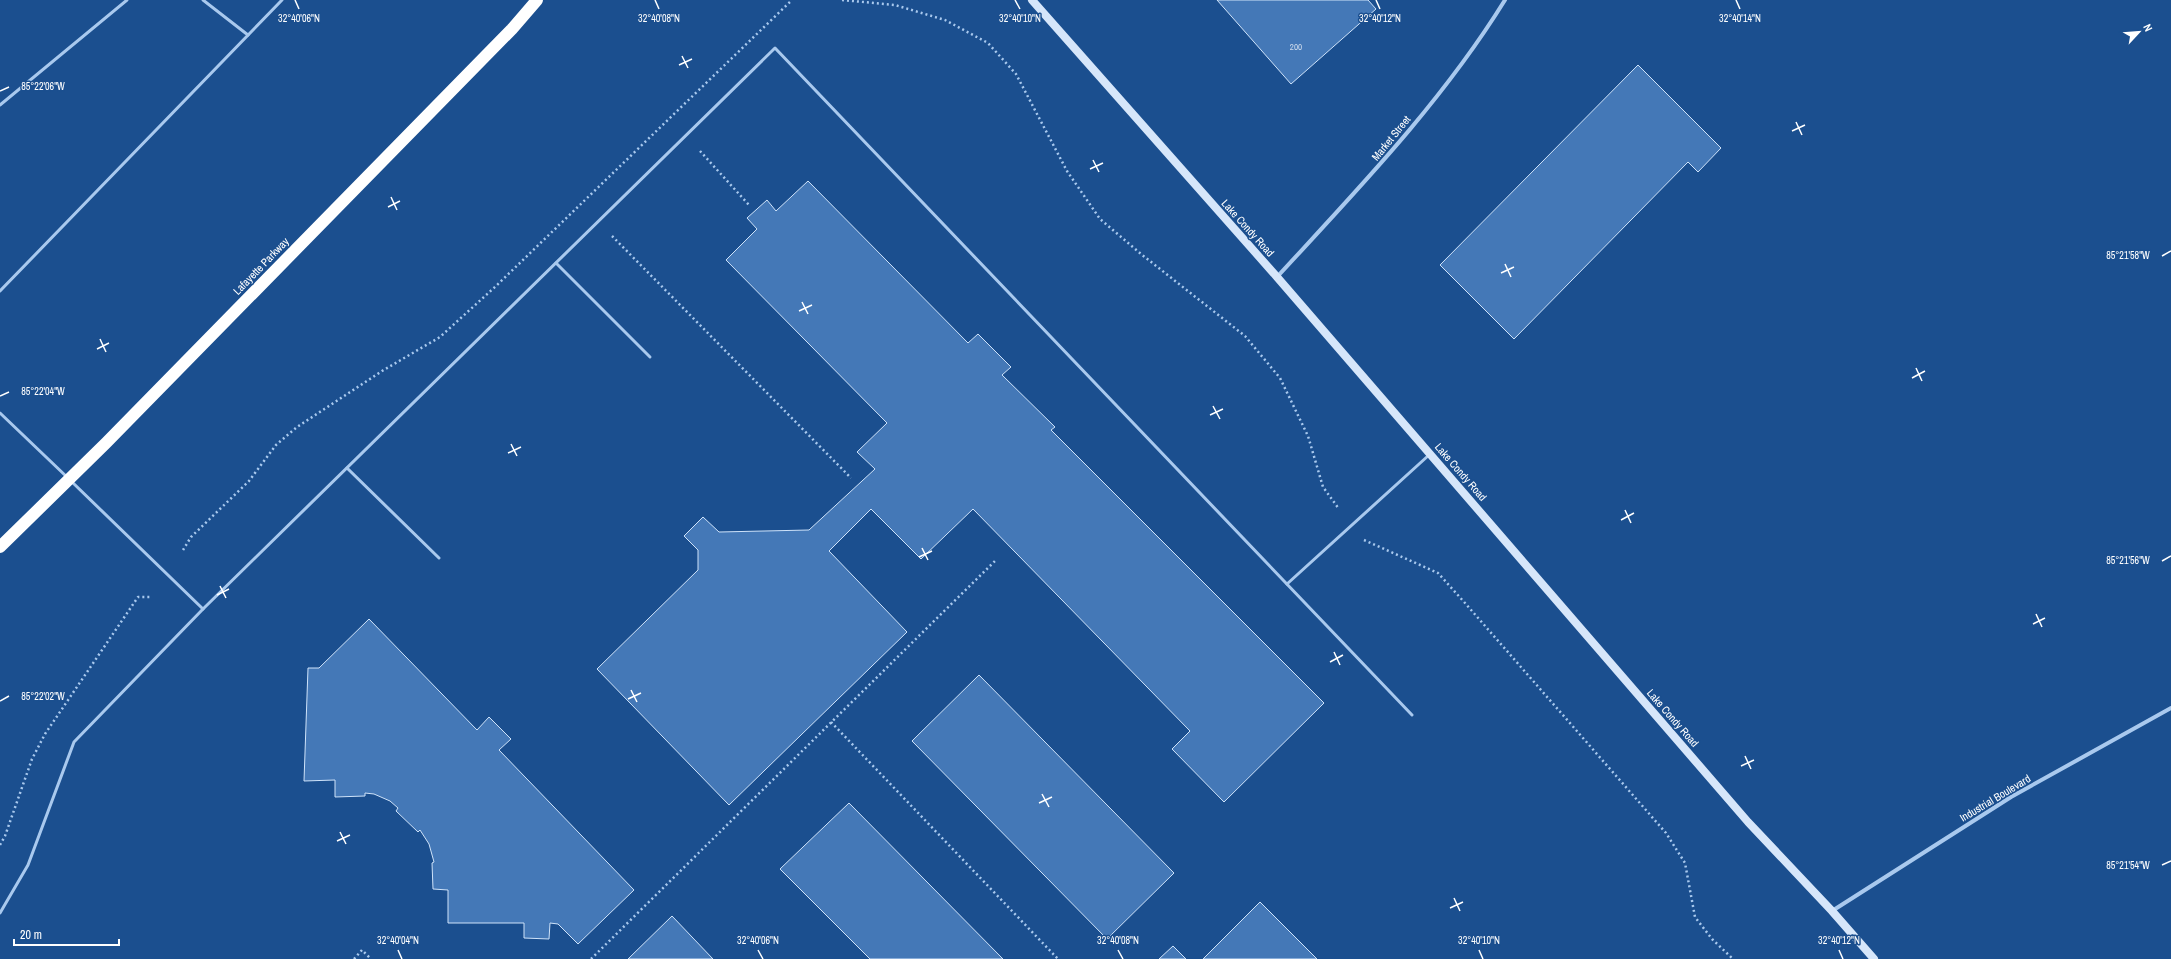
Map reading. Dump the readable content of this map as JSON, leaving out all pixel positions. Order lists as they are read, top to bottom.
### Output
{
  "streets": {
    "highway": ["Lafayette Parkway"],
    "street": ["Market Street", "Lake Condy Road", "Industrial Boulevard"]
  },
  "crossings": [
    ["Market Street", "Lake Condy Road"],
    ["Lake Condy Road", "Industrial Boulevard"]
  ],
  "house_numbers": ["200"],
  "scale_bar": "20 m",
  "north": "top right",
  "coordinates": [
    "32°40'06\"N",
    "32°40'08\"N",
    "32°40'10\"N",
    "32°40'12\"N",
    "32°40'14\"N",
    "85°22'06\"W",
    "85°21'58\"W",
    "85°22'04\"W",
    "85°21'56\"W",
    "85°22'02\"W",
    "85°21'54\"W",
    "32°40'04\"N"
  ]
}
